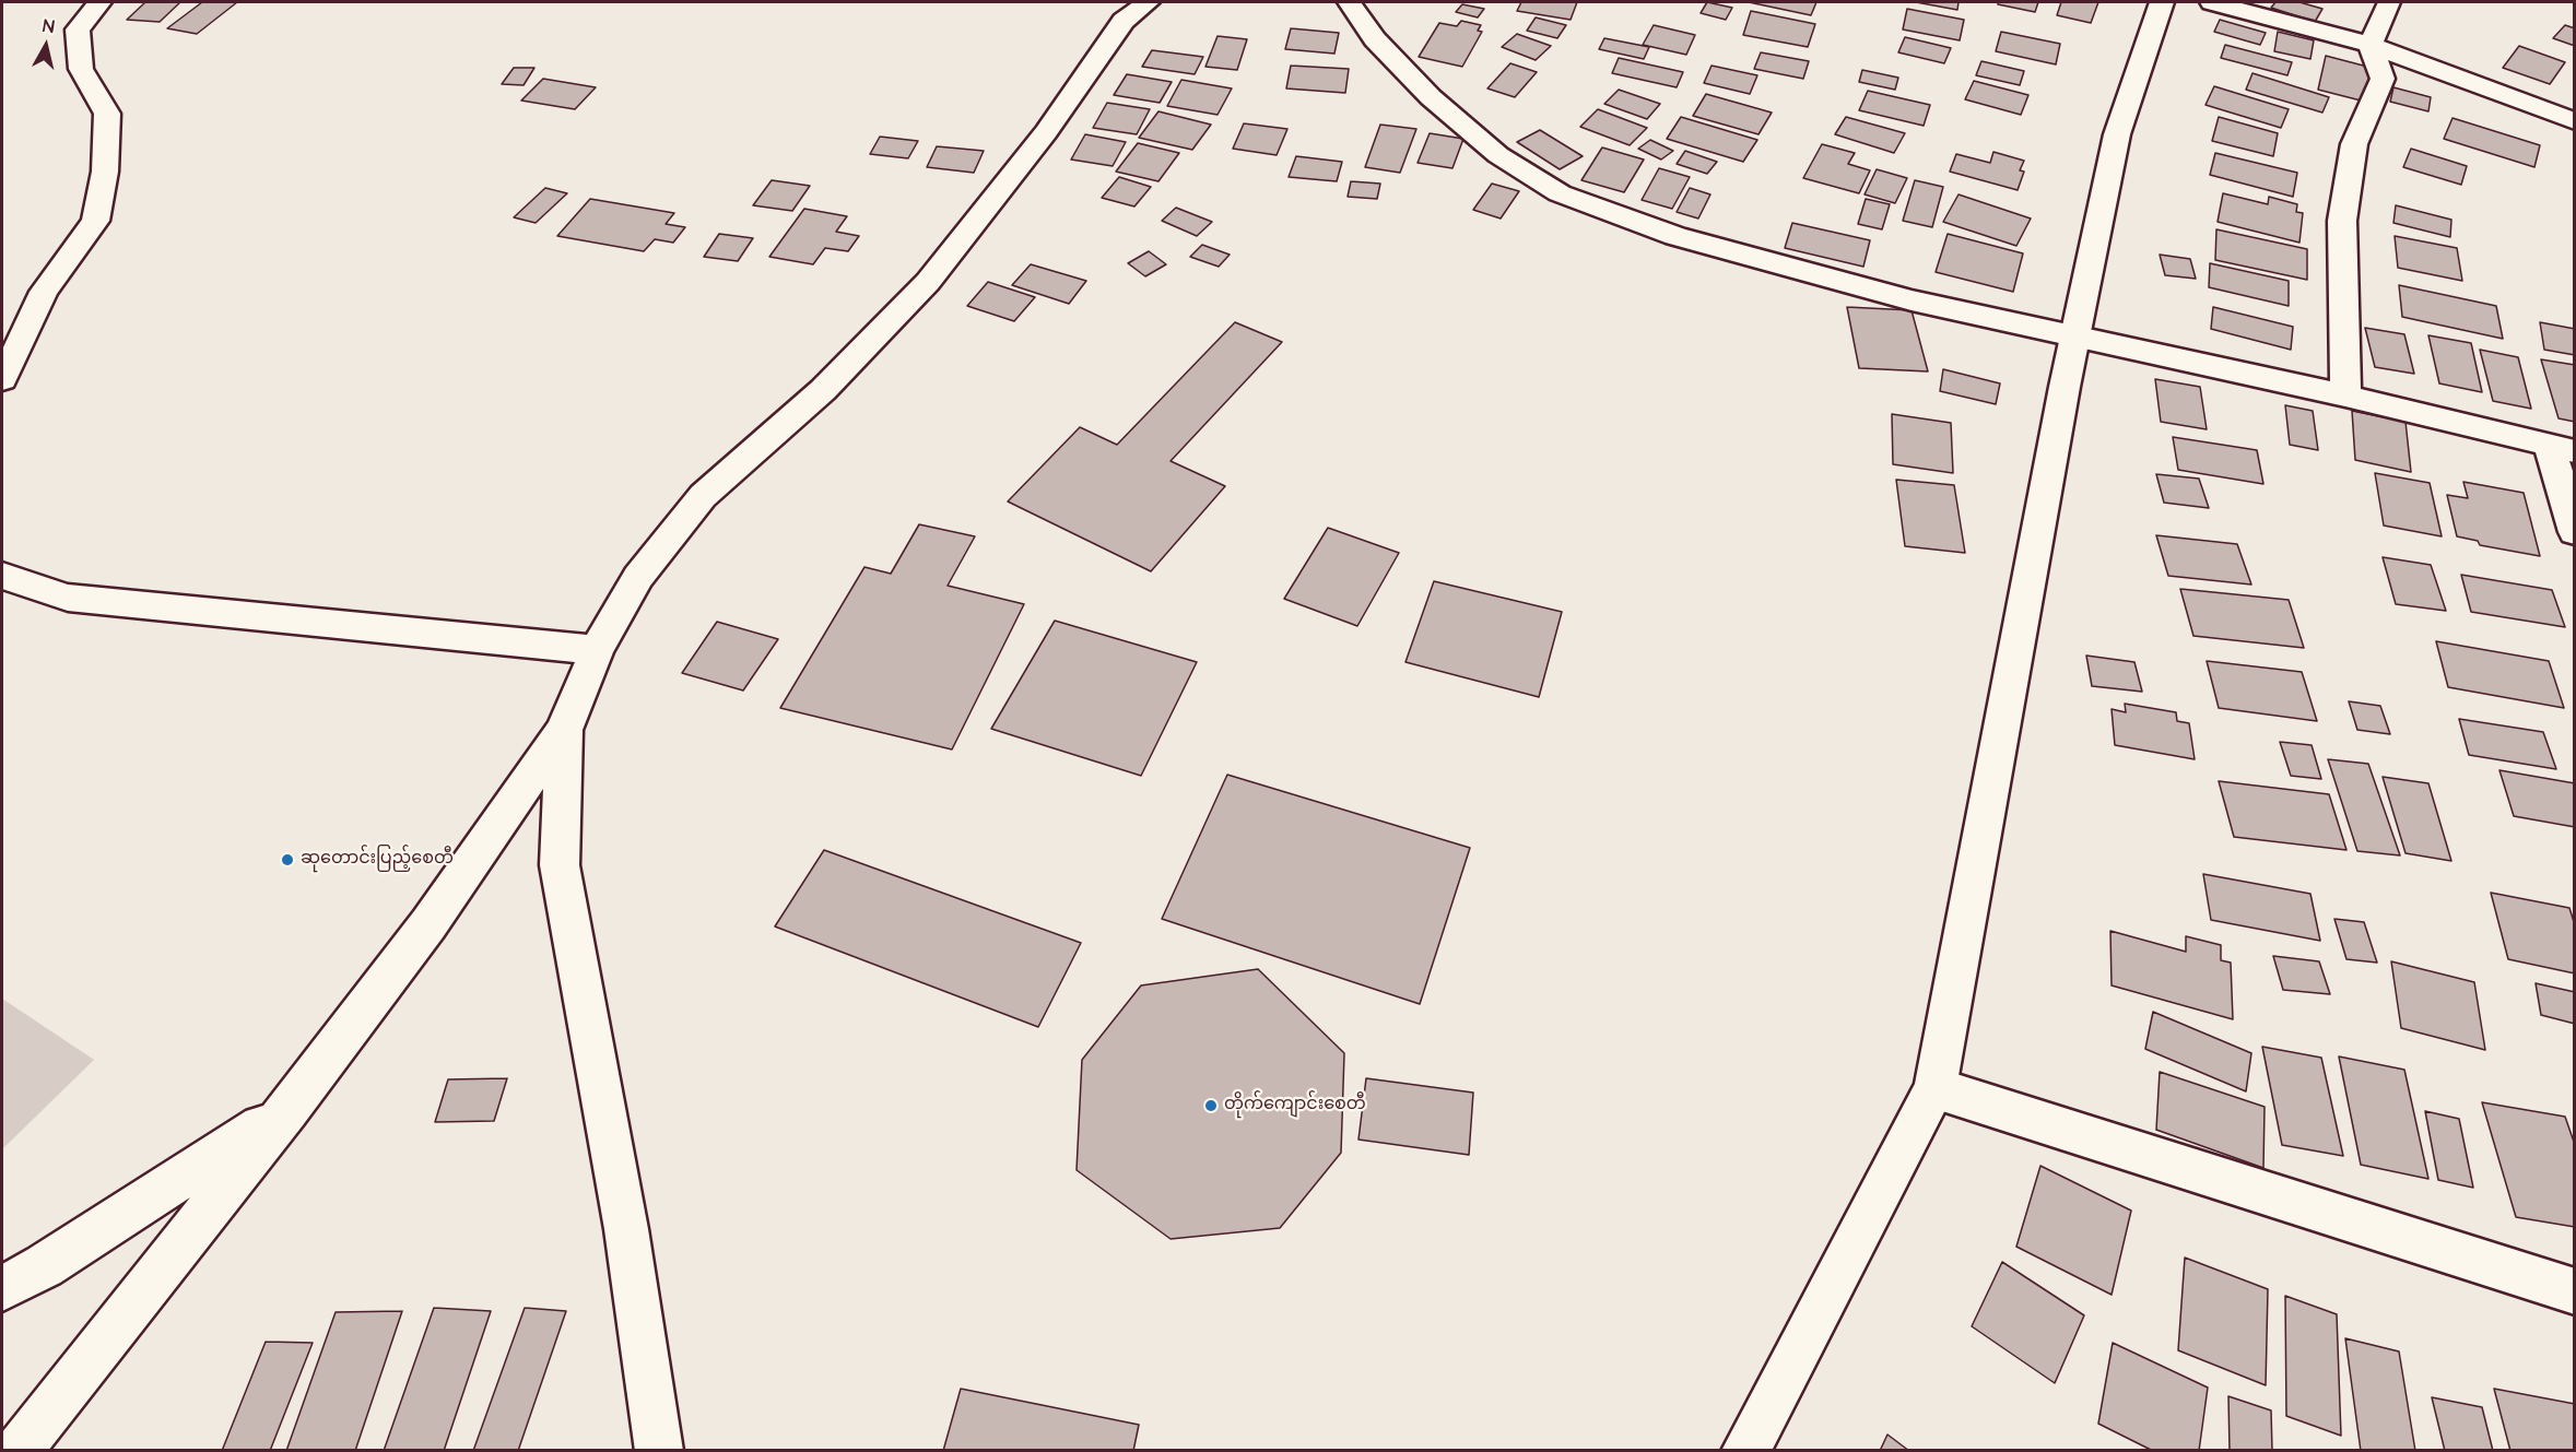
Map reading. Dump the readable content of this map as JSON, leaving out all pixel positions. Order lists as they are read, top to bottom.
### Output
{
  "places": ["ဆုတောင်းပြည့်စေတီ", "တိုက်ကျောင်းစေတီ"],
  "north": "top"
}
